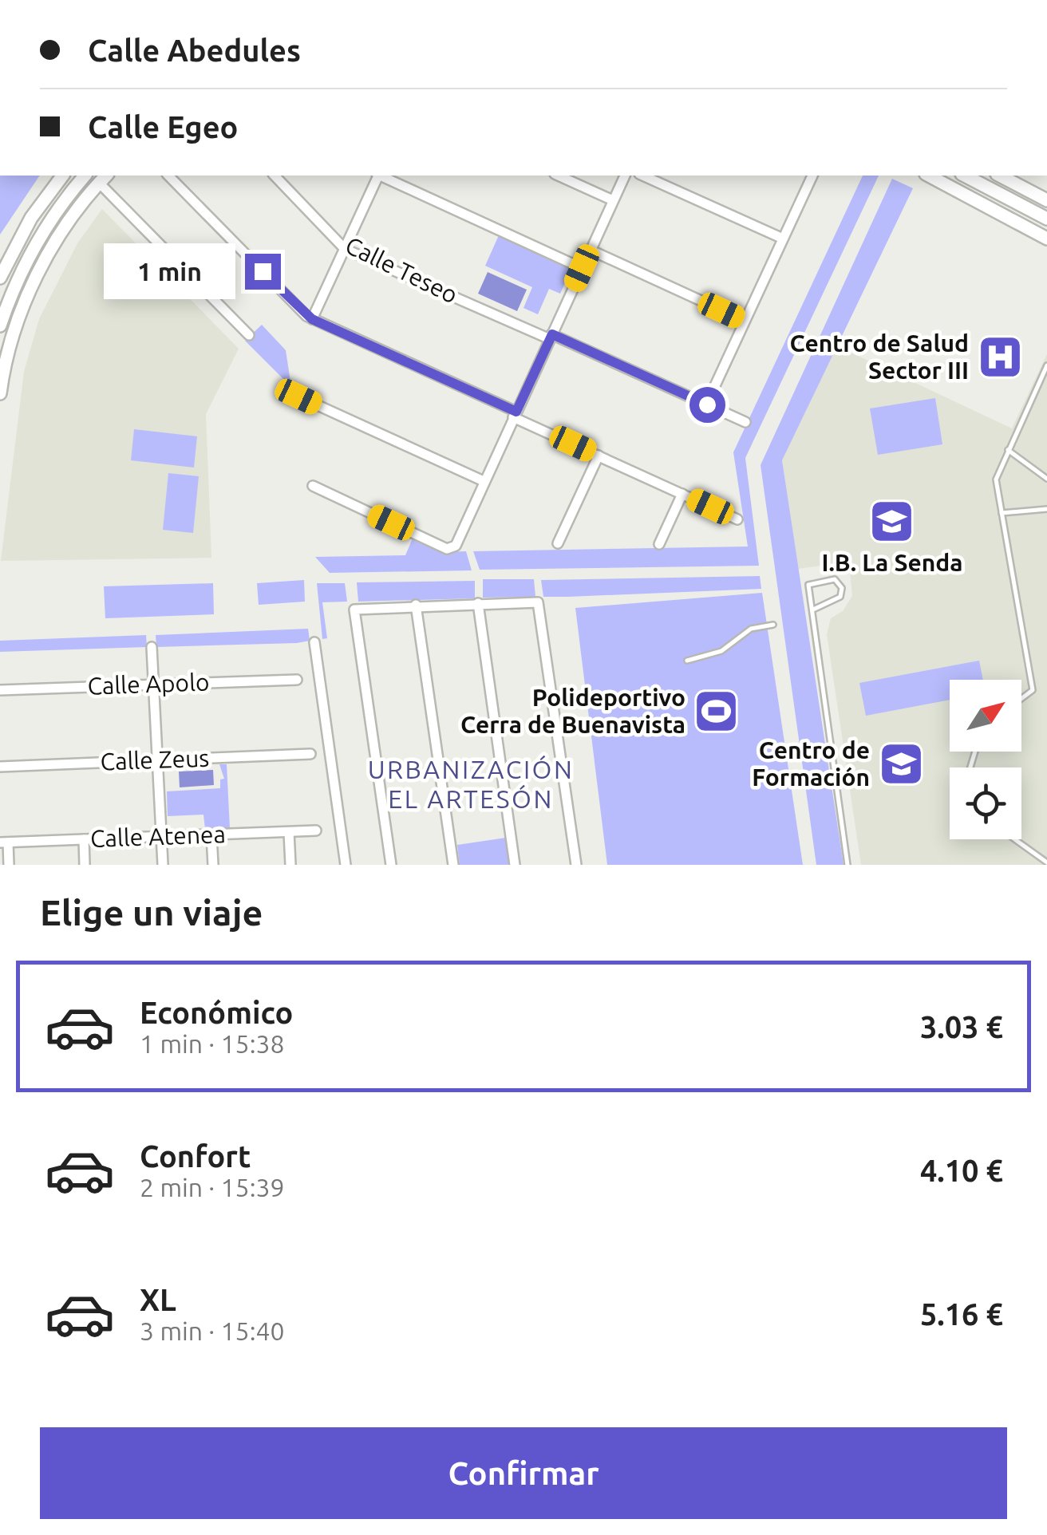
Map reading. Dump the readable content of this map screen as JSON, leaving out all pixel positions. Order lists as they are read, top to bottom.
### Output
{
  "streets": {
    "street": [
      "Calle Teseo",
      "Calle Apolo",
      "Calle Zeus",
      "Calle Atenea"
    ]
  },
  "districts": ["URBANIZACIÓN EL ARTESÓN"],
  "places": {
    "hospital": ["Centro de Salud Sector III"],
    "school or university": ["I.B. La Senda", "Centro de Formación"],
    "sports": ["Polideportivo Cerra de Buenavista"]
  },
  "north": "top right",
  "page": {
    "banner": ["Calle Abedules", "Calle Egeo"],
    "bubble": "1 min",
    "heading": "Elige un viaje",
    "list": [
      {
        "name": "Económico",
        "note": "1 min · 15:38",
        "value": "3.03 €"
      },
      {
        "name": "Confort",
        "note": "2 min · 15:39",
        "value": "4.10 €"
      },
      {
        "name": "XL",
        "note": "3 min · 15:40",
        "value": "5.16 €"
      }
    ],
    "buttons": "Confirmar"
  }
}
